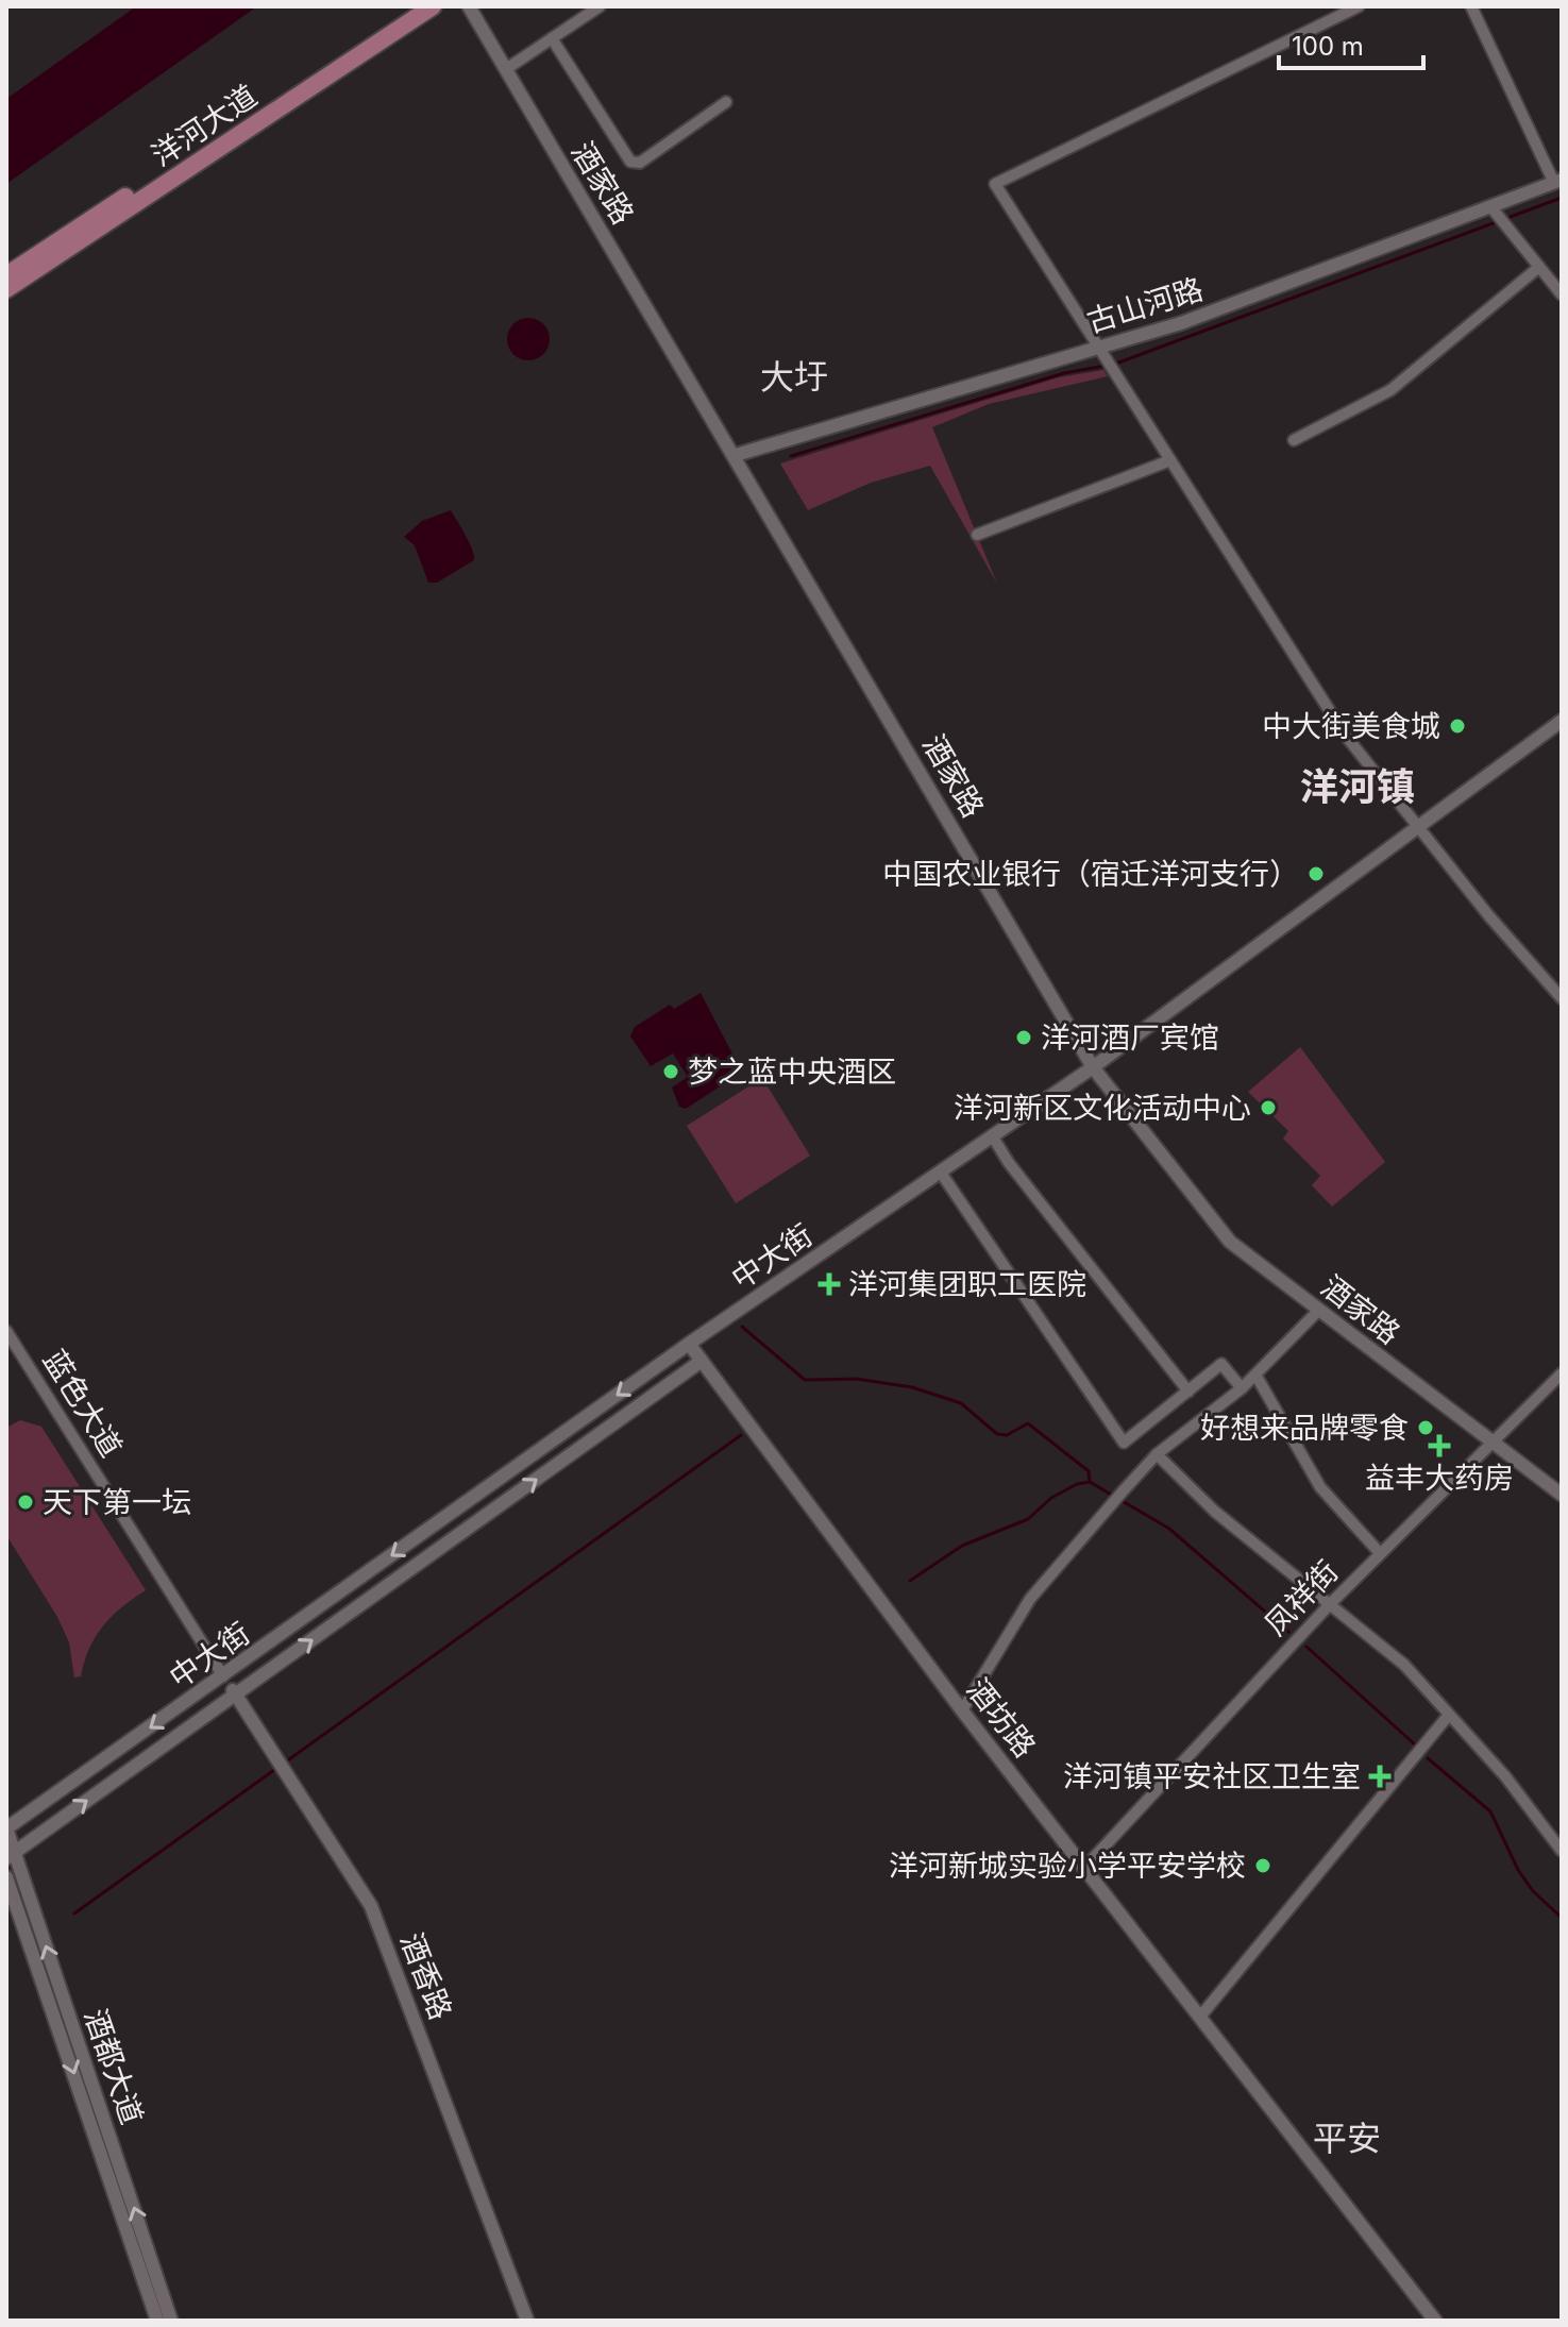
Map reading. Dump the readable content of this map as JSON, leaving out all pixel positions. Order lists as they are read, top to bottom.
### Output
{
  "streets": {
    "main road": ["洋河大道"],
    "street": [
      "酒家路",
      "古山河路",
      "中大街",
      "蓝色大道",
      "凤祥街",
      "酒坊路",
      "酒香路",
      "酒都大道"
    ]
  },
  "crossings": [
    ["酒家路", "古山河路"],
    ["酒家路", "中大街"],
    ["酒家路", "凤祥街"],
    ["中大街", "蓝色大道"],
    ["中大街", "酒坊路"],
    ["中大街", "酒香路"],
    ["中大街", "酒都大道"],
    ["蓝色大道", "酒香路"],
    ["凤祥街", "酒坊路"]
  ],
  "districts": ["大圩", "洋河镇", "平安"],
  "places": {
    "other": [
      "中大街美食城",
      "中国农业银行（宿迁洋河支行）",
      "洋河酒厂宾馆",
      "梦之蓝中央酒区",
      "洋河新区文化活动中心",
      "好想来品牌零食",
      "天下第一坛",
      "洋河新城实验小学平安学校"
    ],
    "health": ["洋河集团职工医院", "益丰大药房", "洋河镇平安社区卫生室"]
  },
  "scale_bar": "100 m"
}
